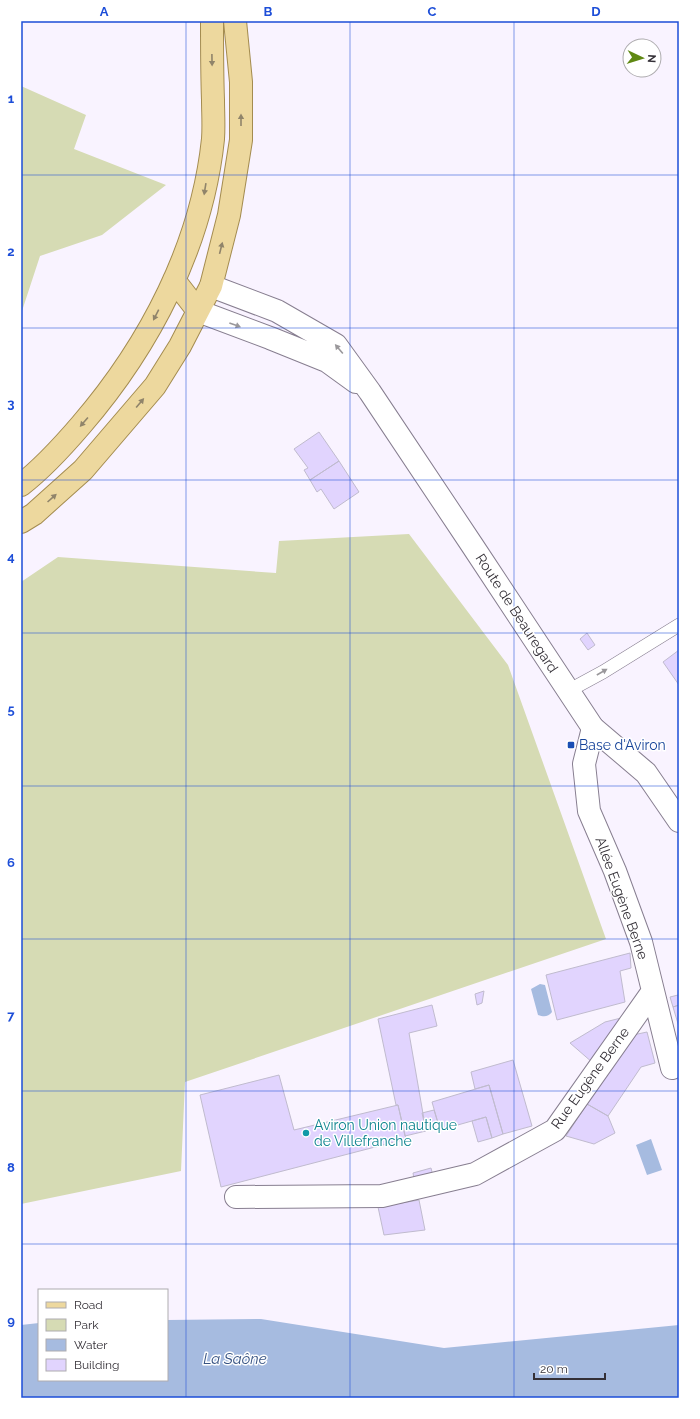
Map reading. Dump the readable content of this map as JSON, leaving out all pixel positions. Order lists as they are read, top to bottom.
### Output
{
  "streets": {
    "street": ["Route de Beauregard", "Allée Eugène Berne", "Rue Eugène Berne"]
  },
  "crossings": [
    ["Route de Beauregard", "Allée Eugène Berne"],
    ["Allée Eugène Berne", "Rue Eugène Berne"]
  ],
  "water": ["La Saône"],
  "places": {
    "transit": ["Base d'Aviron"],
    "other": ["Aviron Union nautique de Villefranche"]
  },
  "legend": [
    "Road",
    "Park",
    "Water",
    "Building"
  ],
  "scale_bar": "20 m",
  "north": "right",
  "grid": {
    "columns": [
      "A",
      "B",
      "C",
      "D"
    ],
    "rows": [
      "1",
      "2",
      "3",
      "4",
      "5",
      "6",
      "7",
      "8",
      "9"
    ]
  }
}
